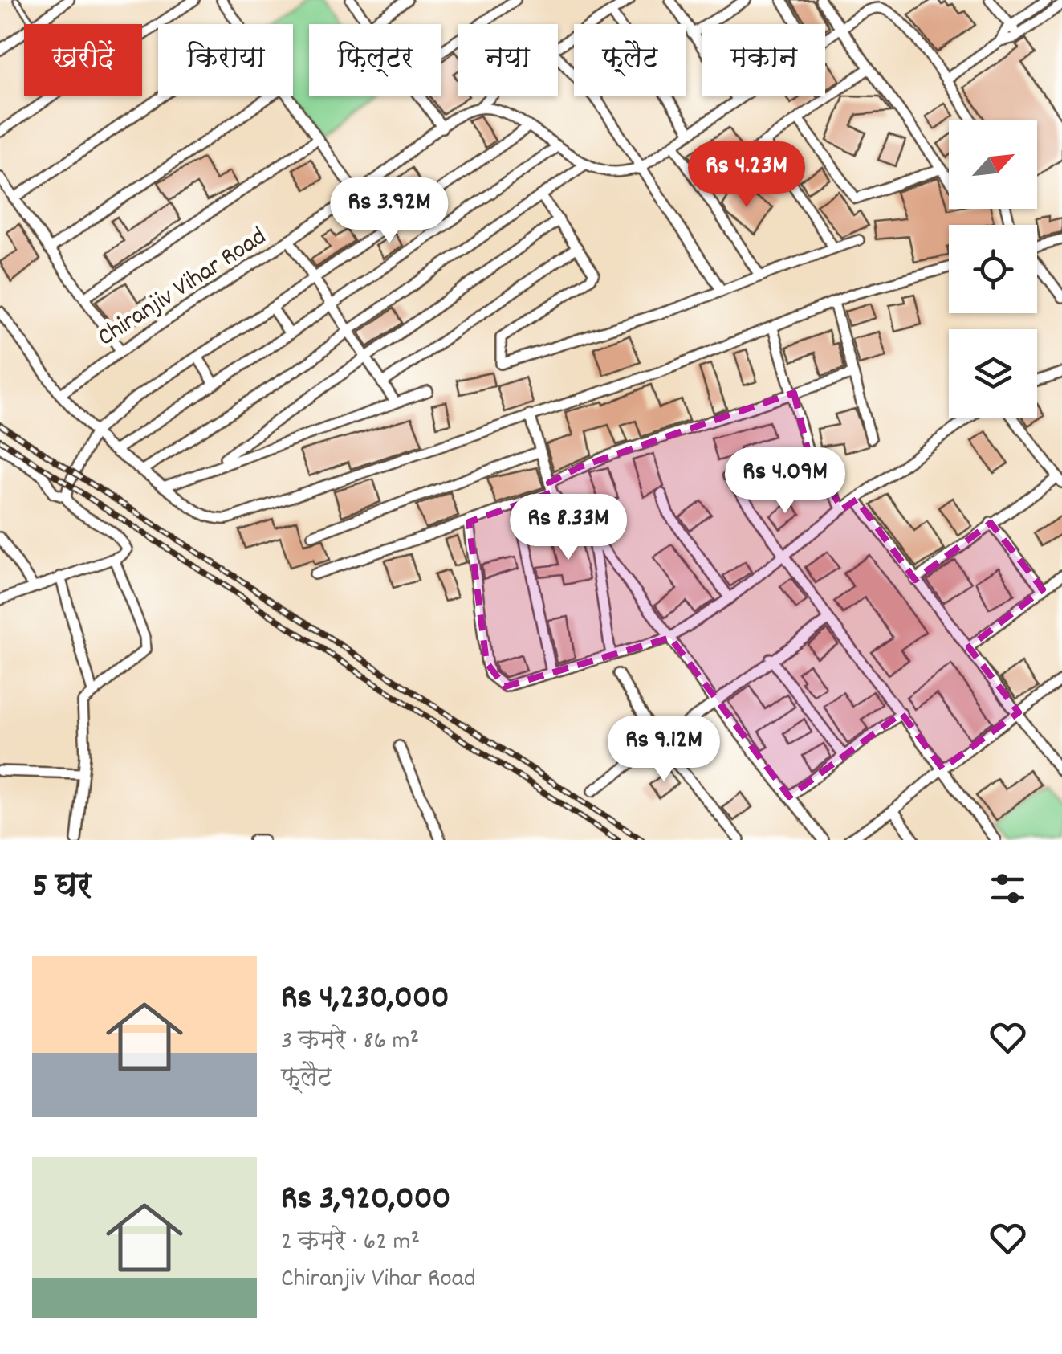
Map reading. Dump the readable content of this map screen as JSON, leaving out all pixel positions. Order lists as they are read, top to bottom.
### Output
{
  "streets": {
    "street": ["Chiranjiv Vihar Road"]
  },
  "north": "top right",
  "page": {
    "chip": [
      "खरीदें",
      "किराया",
      "फ़िल्टर",
      "नया",
      "फ़्लैट",
      "मकान"
    ],
    "price": [
      "Rs 4.23M",
      "Rs 3.92M",
      "Rs 4.09M",
      "Rs 8.33M",
      "Rs 9.12M"
    ],
    "heading": "5 घर",
    "list": [
      {
        "name": "Rs 4,230,000",
        "note": "3 कमरे · 86 m² · फ़्लैट"
      },
      {
        "name": "Rs 3,920,000",
        "note": "2 कमरे · 62 m² · Chiranjiv Vihar Road"
      }
    ]
  }
}
